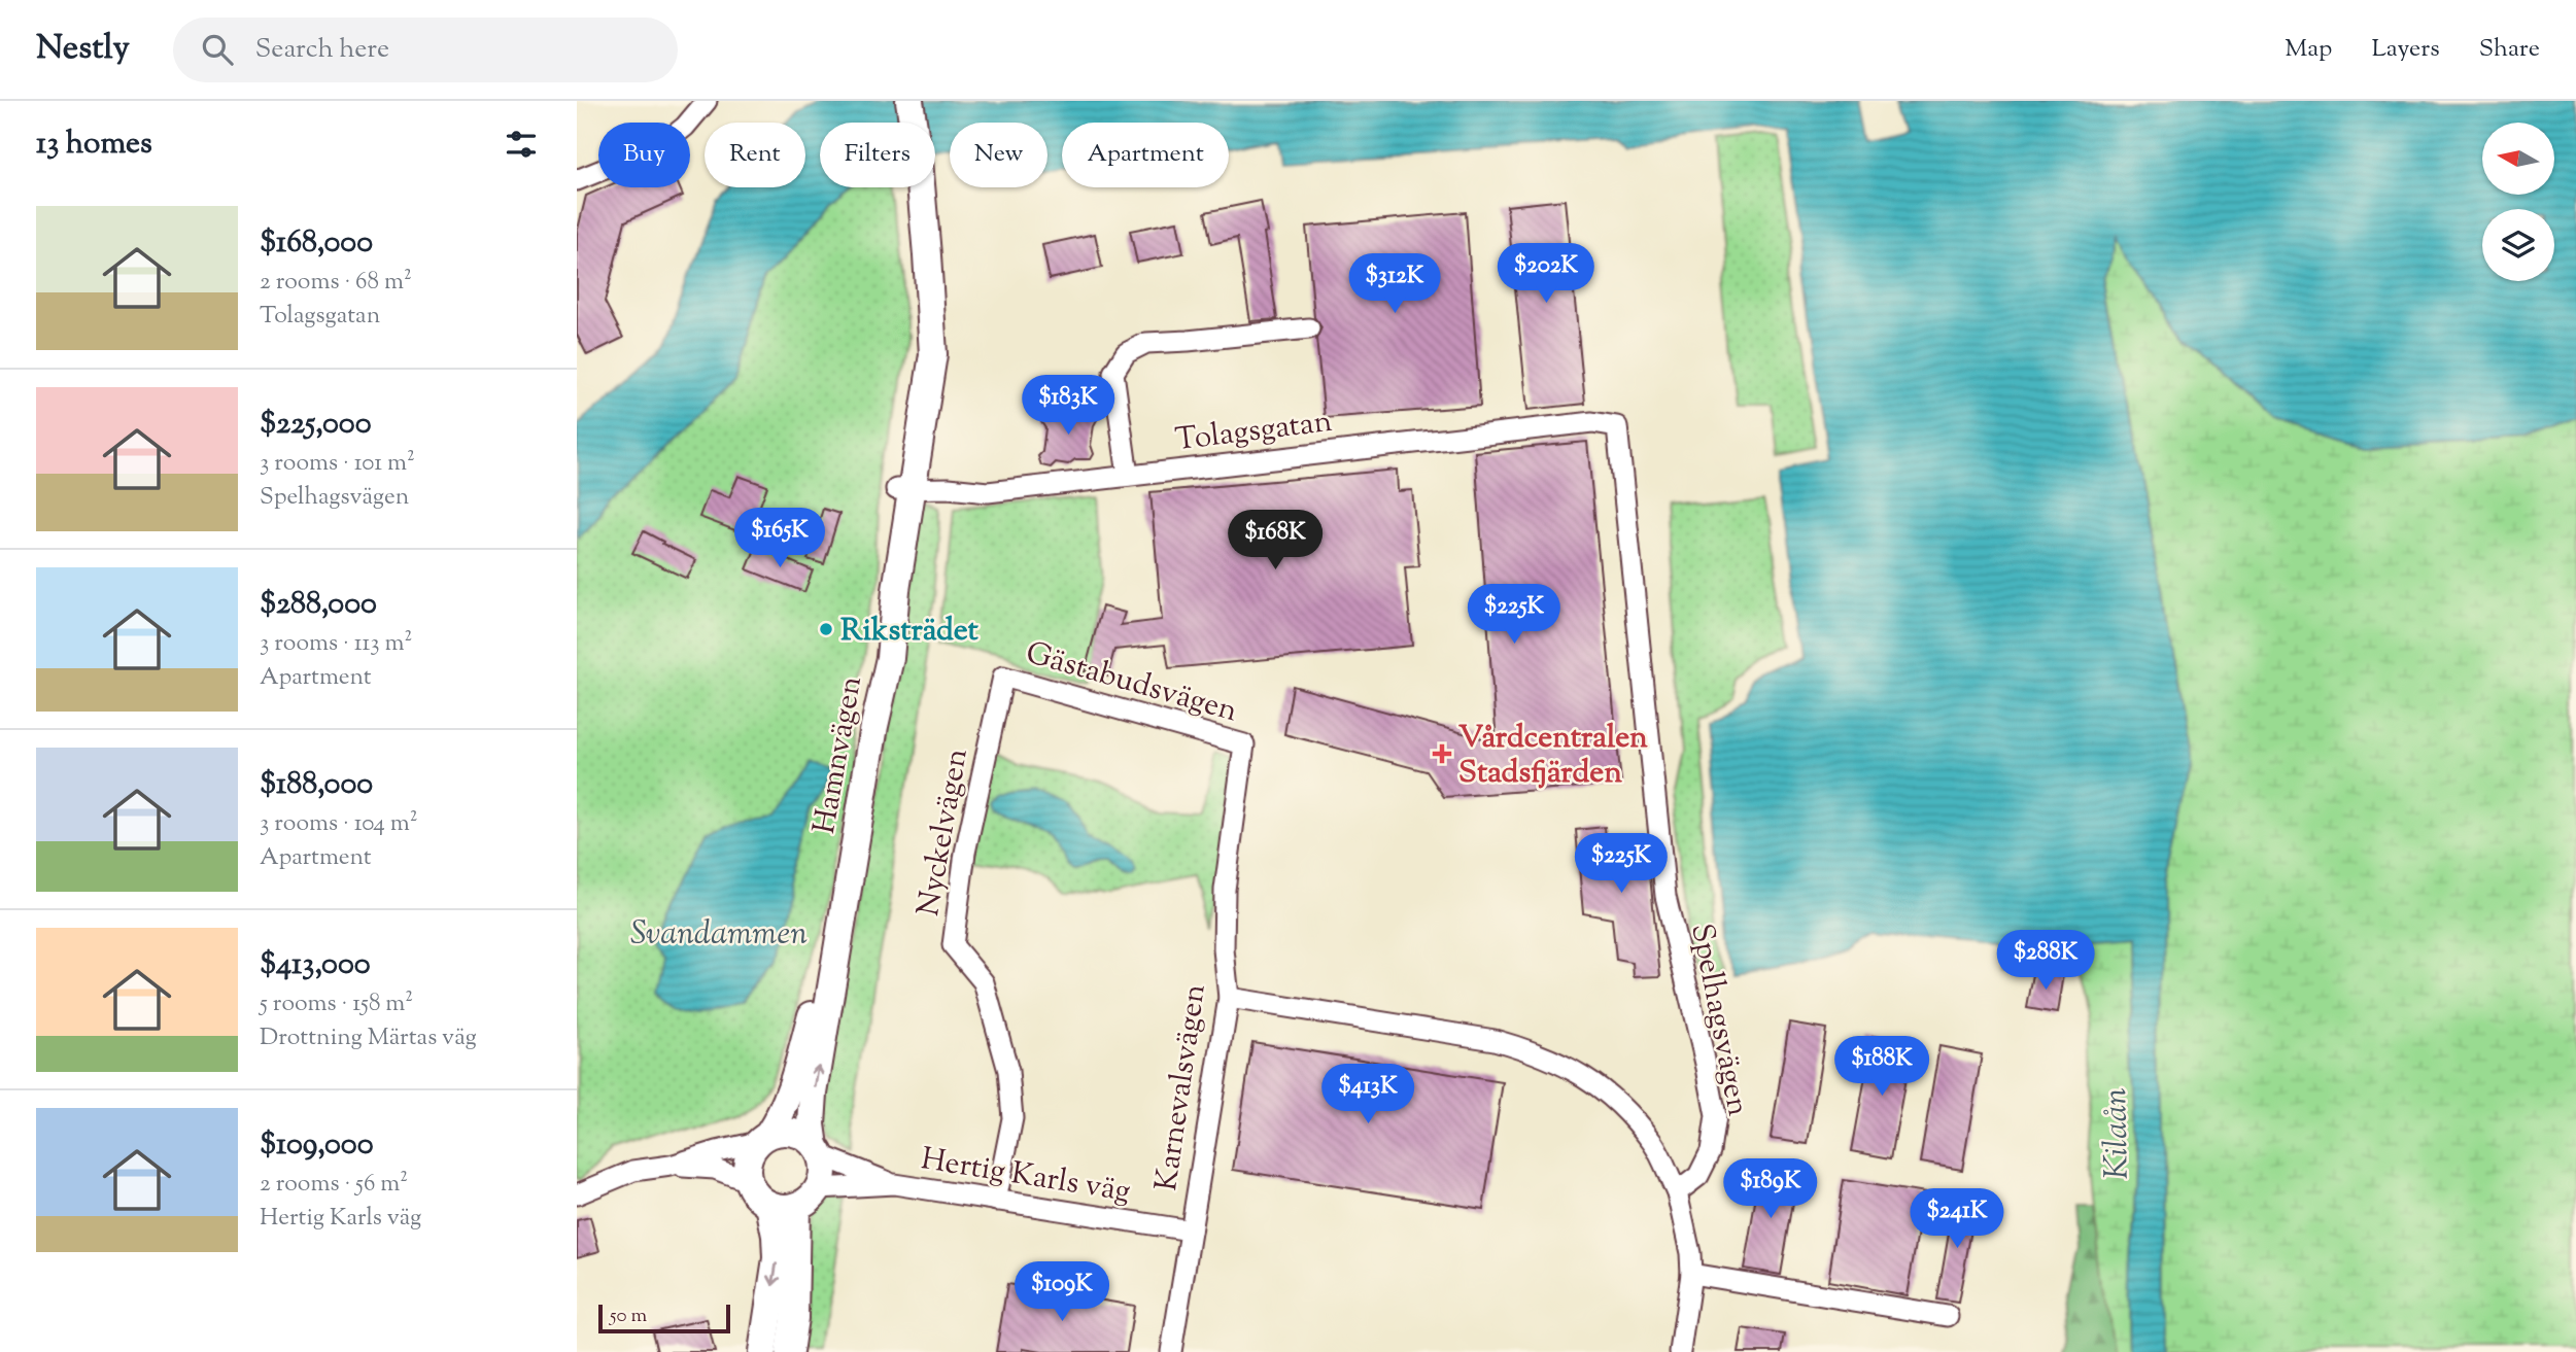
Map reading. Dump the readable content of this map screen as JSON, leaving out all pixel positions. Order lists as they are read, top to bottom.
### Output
{
  "streets": {
    "main road": ["Hamnvägen"],
    "street": [
      "Tolagsgatan",
      "Gästabudsvägen",
      "Nyckelvägen",
      "Spelhagsvägen",
      "Karnevalsvägen",
      "Hertig Karls väg"
    ]
  },
  "crossings": [
    ["Tolagsgatan", "Hamnvägen"],
    ["Tolagsgatan", "Spelhagsvägen"],
    ["Gästabudsvägen", "Nyckelvägen"],
    ["Gästabudsvägen", "Karnevalsvägen"],
    ["Hamnvägen", "Hertig Karls väg"],
    ["Nyckelvägen", "Hertig Karls väg"],
    ["Karnevalsvägen", "Hertig Karls väg"]
  ],
  "water": ["Svandammen", "Kilaån"],
  "places": {
    "other": ["Riksträdet"],
    "health": ["Vårdcentralen Stadsfjärden"]
  },
  "scale_bar": "50 m",
  "north": "left",
  "page": {
    "header": "Nestly",
    "search": "Search here",
    "nav": ["Map", "Layers", "Share"],
    "heading": "13 homes",
    "chip": [
      "Buy",
      "Rent",
      "Filters",
      "New",
      "Apartment"
    ],
    "list": [
      {
        "name": "$168,000",
        "note": "2 rooms · 68 m² · Tolagsgatan"
      },
      {
        "name": "$225,000",
        "note": "3 rooms · 101 m² · Spelhagsvägen"
      },
      {
        "name": "$288,000",
        "note": "3 rooms · 113 m² · Apartment"
      },
      {
        "name": "$188,000",
        "note": "3 rooms · 104 m² · Apartment"
      },
      {
        "name": "$413,000",
        "note": "5 rooms · 158 m² · Drottning Märtas väg"
      },
      {
        "name": "$109,000",
        "note": "2 rooms · 56 m² · Hertig Karls väg"
      }
    ],
    "price": [
      "$202K",
      "$312K",
      "$183K",
      "$165K",
      "$168K",
      "$225K",
      "$225K",
      "$288K",
      "$188K",
      "$413K",
      "$189K",
      "$241K",
      "$109K"
    ],
    "scale": "50 m"
  }
}
